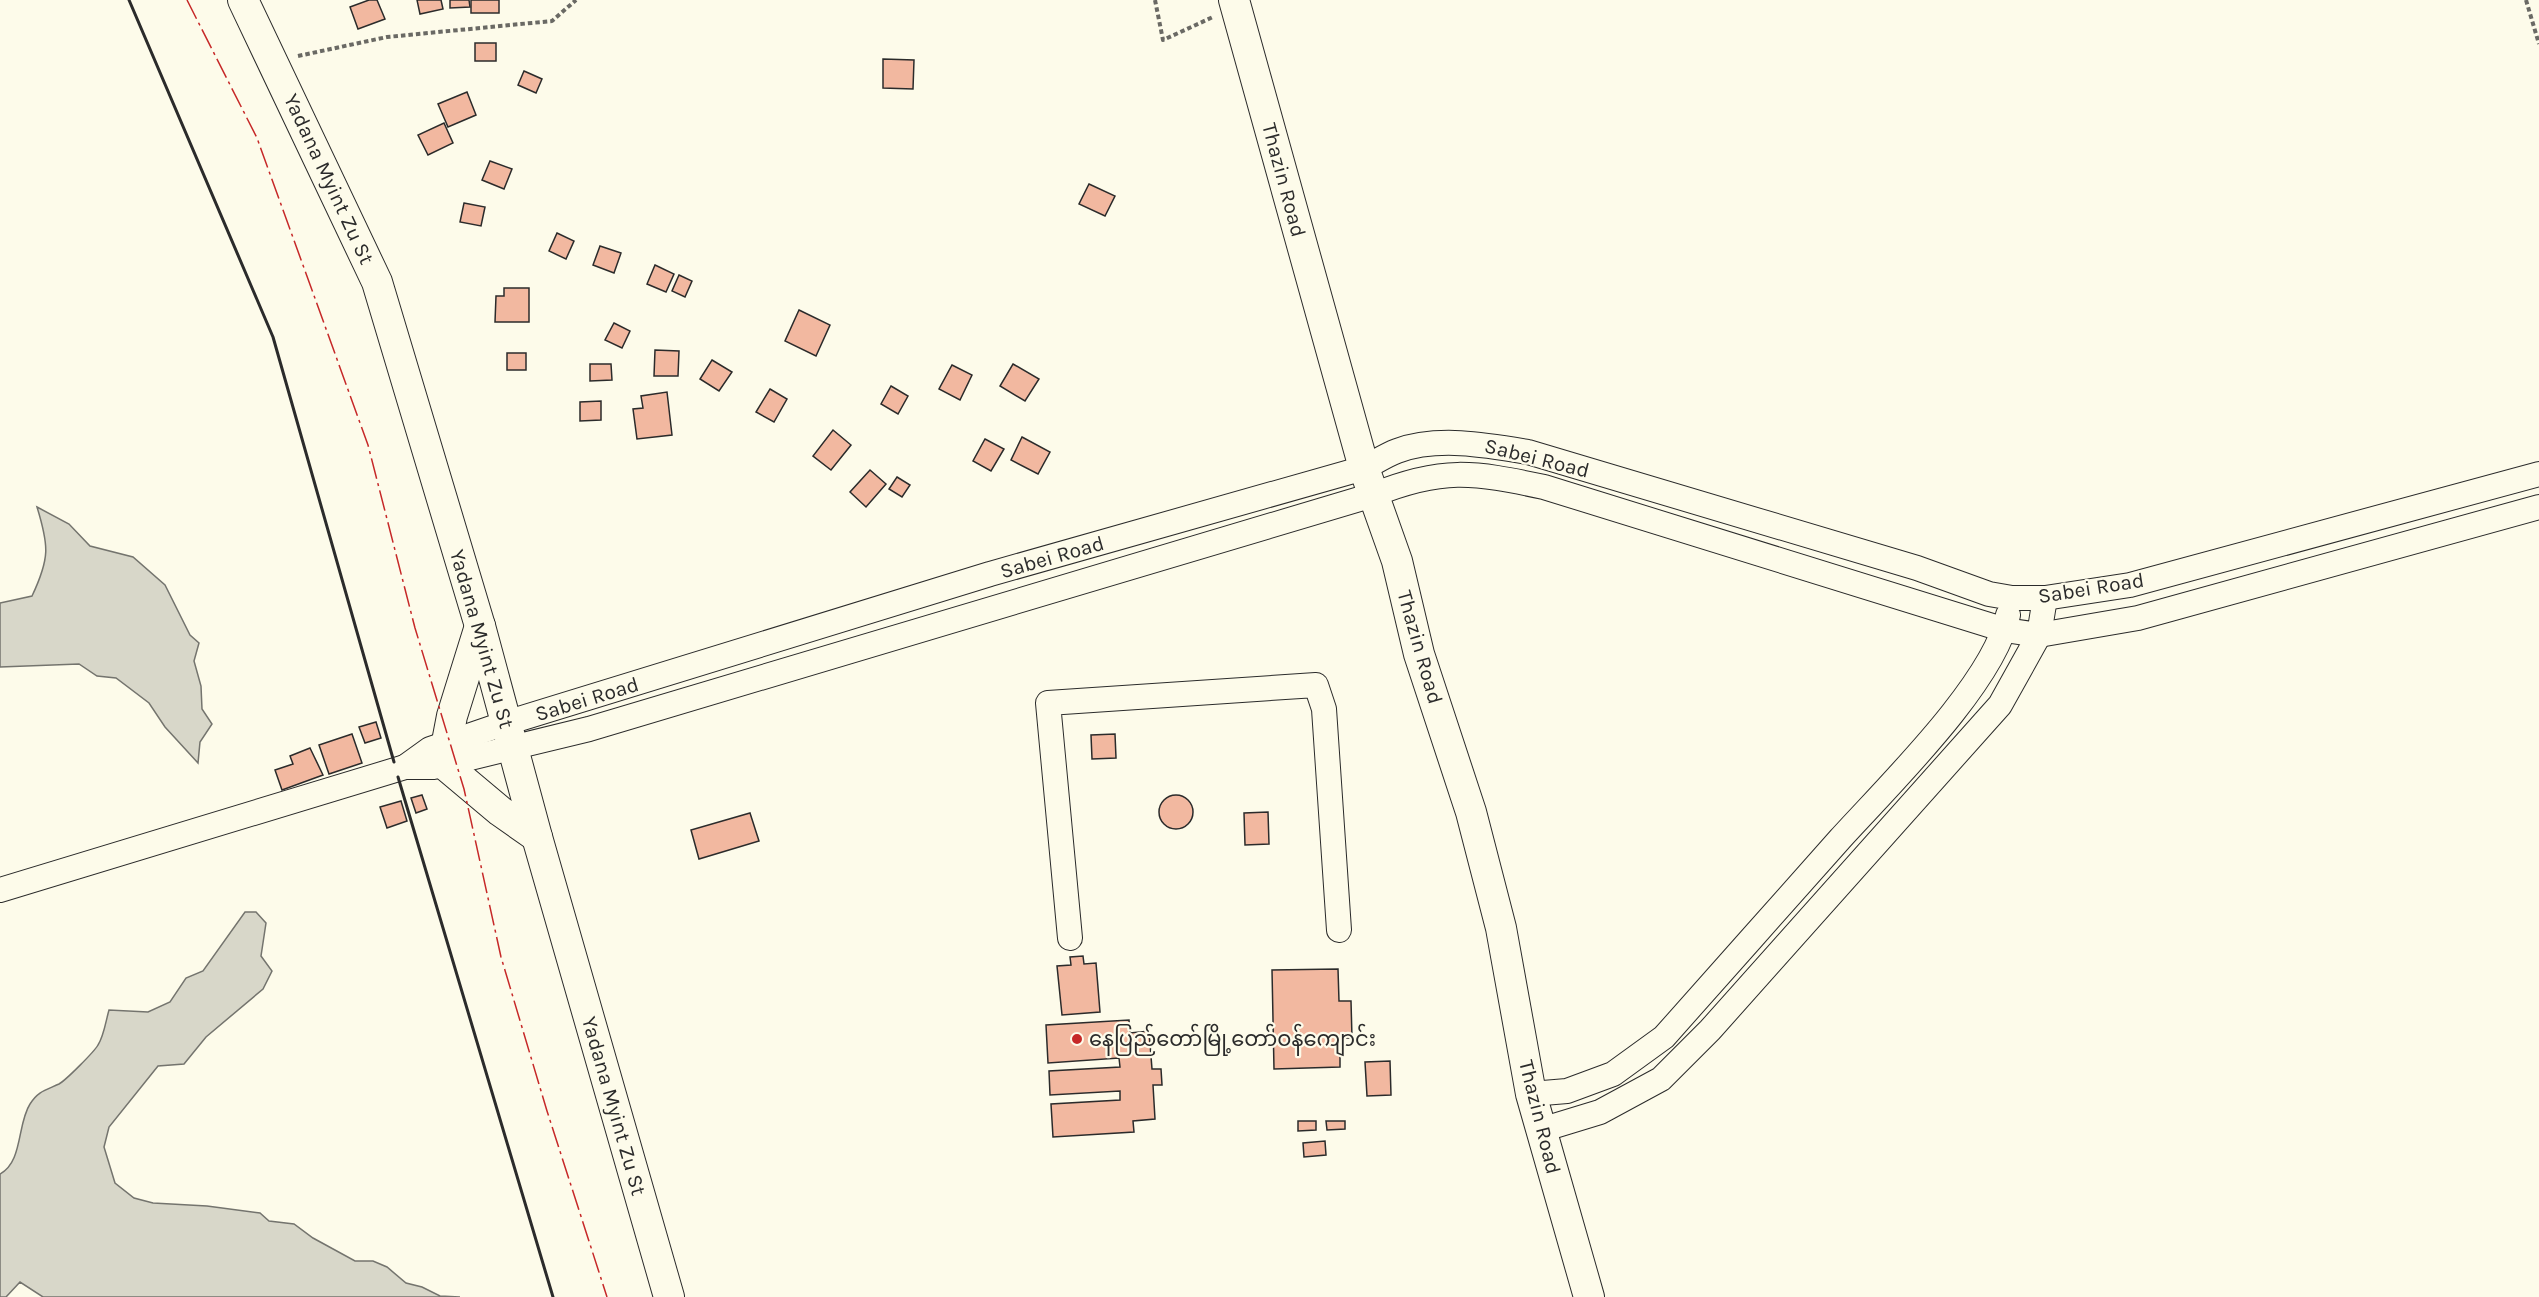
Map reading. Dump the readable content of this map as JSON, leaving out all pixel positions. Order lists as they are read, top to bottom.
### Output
{
  "streets": {
    "main road": ["Yadana Myint Zu St", "Thazin Road"],
    "street": ["Sabei Road"]
  },
  "crossings": [
    ["Yadana Myint Zu St", "Sabei Road"],
    ["Thazin Road", "Sabei Road"]
  ],
  "places": ["နေပြည်တော်မြို့တော်ဝန်ကျောင်း"]
}
